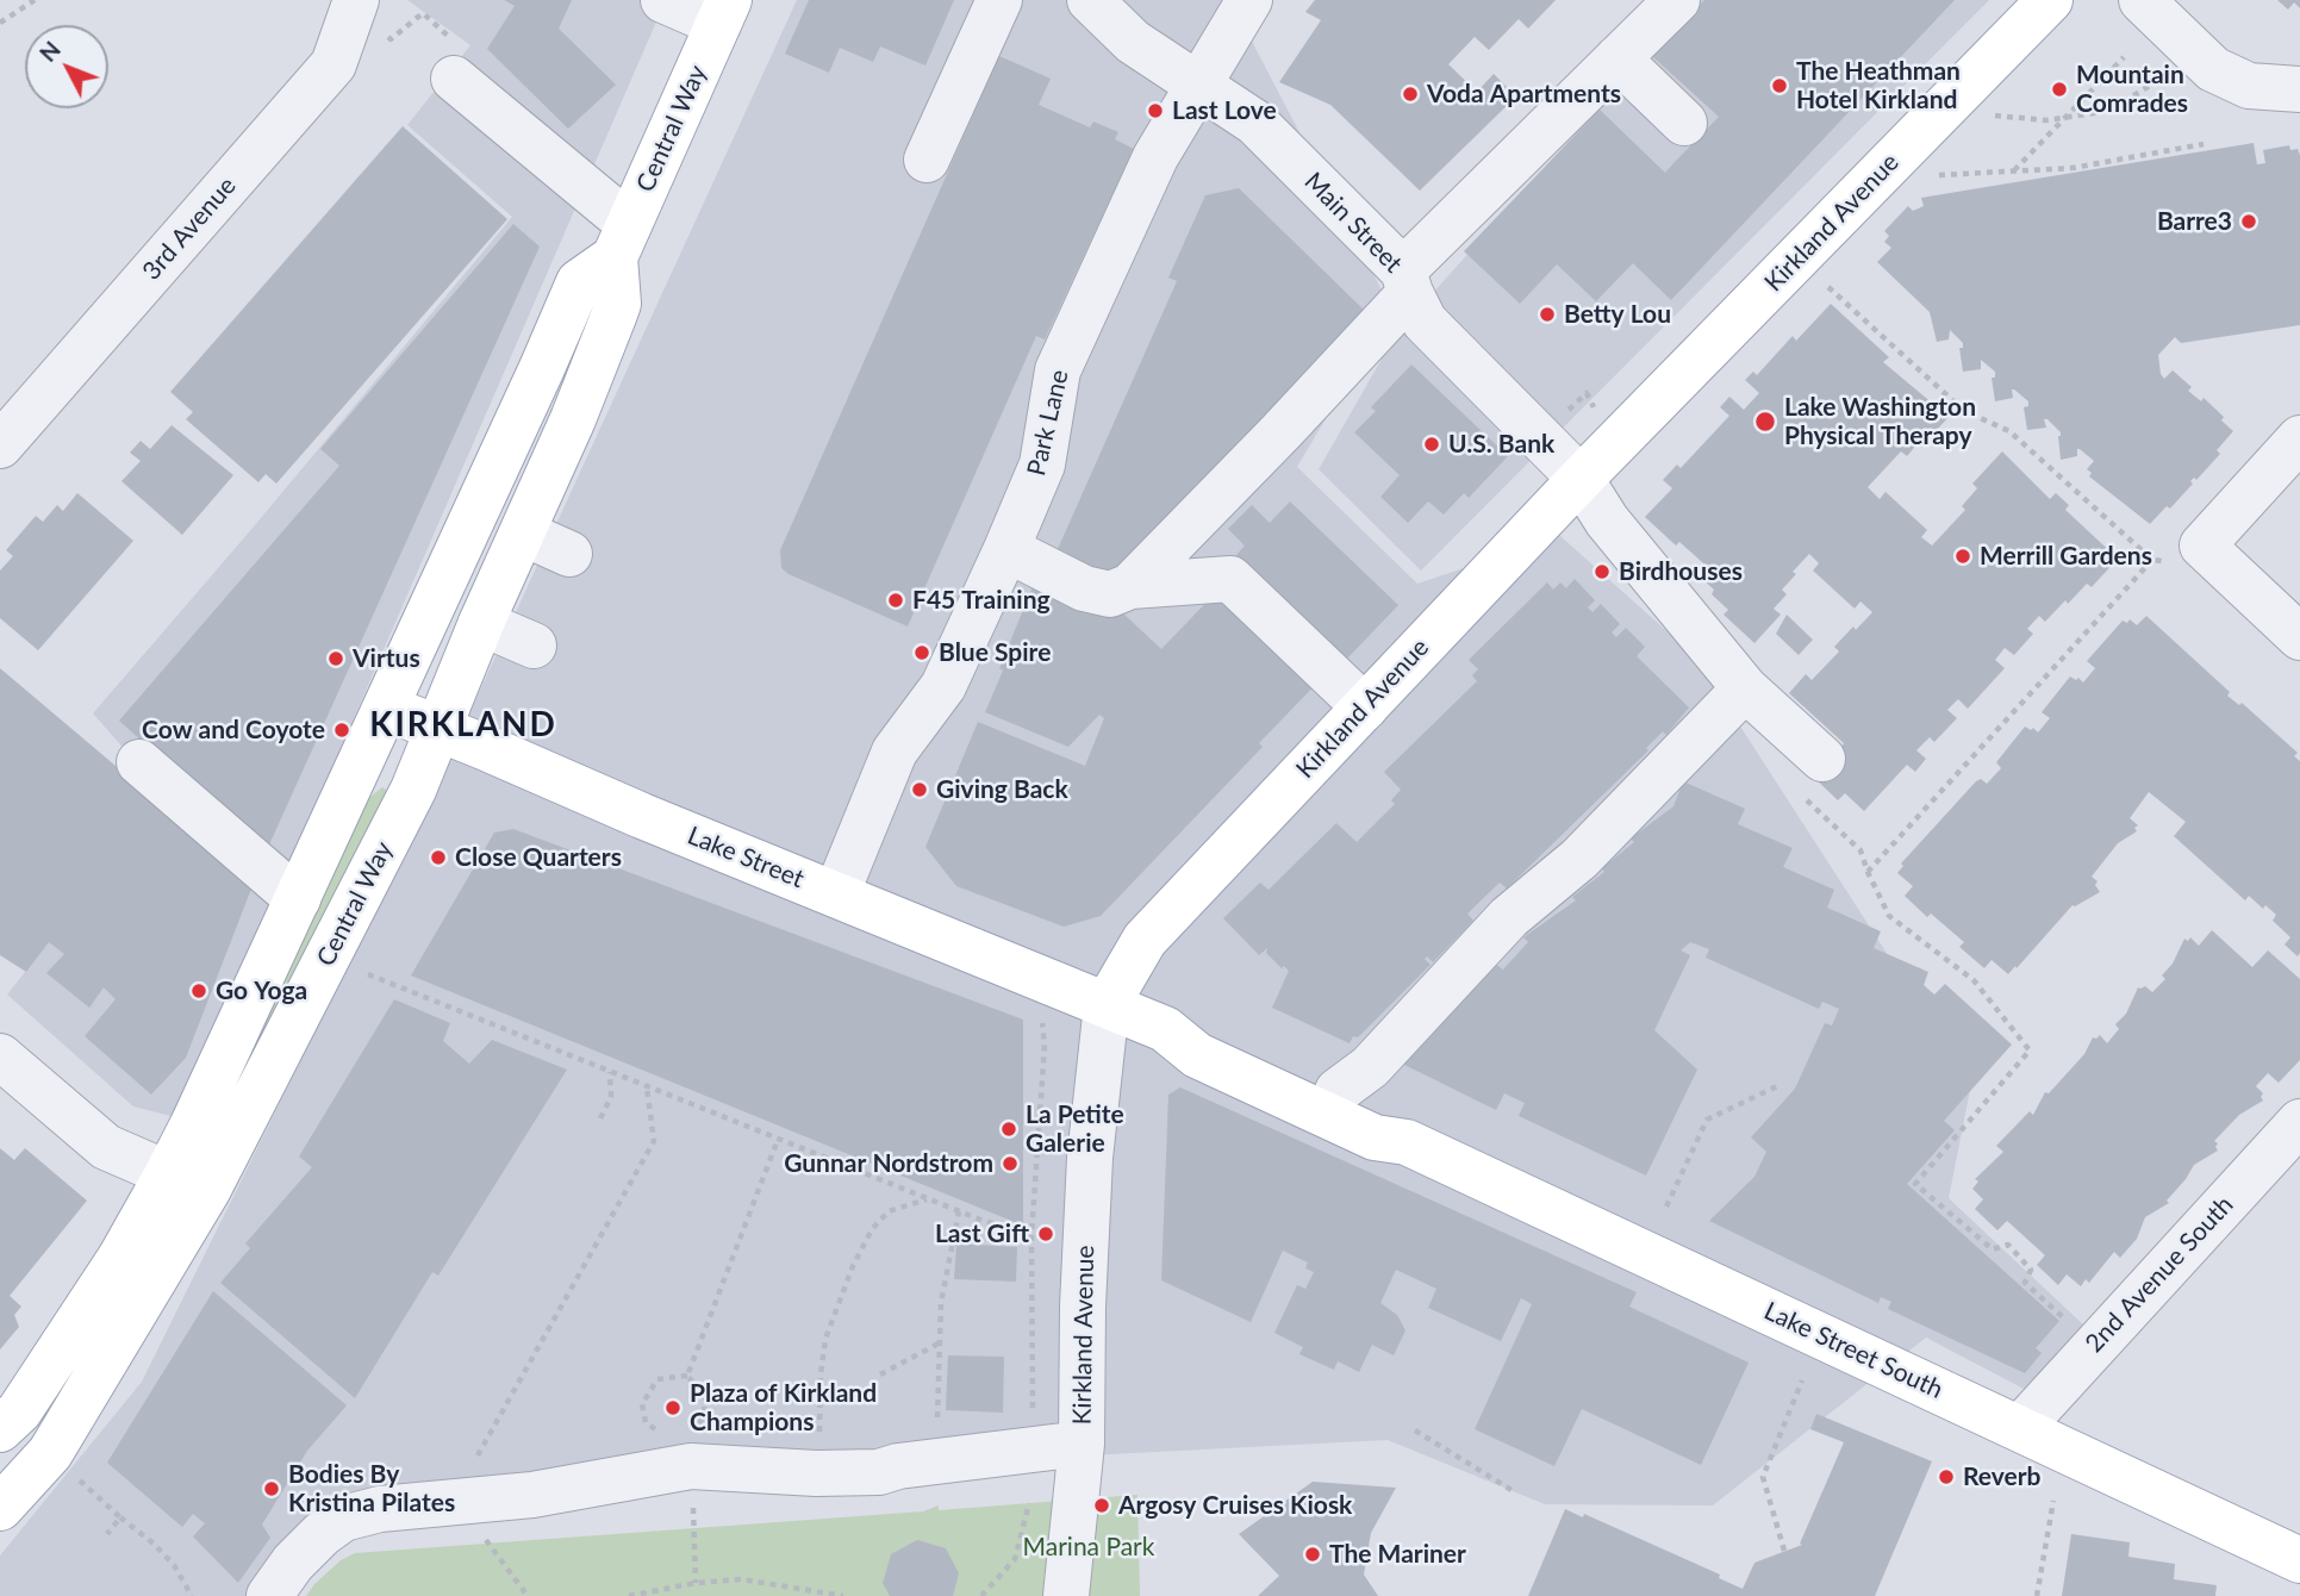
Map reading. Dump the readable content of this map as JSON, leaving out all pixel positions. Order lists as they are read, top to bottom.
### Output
{
  "streets": {
    "main road": [
      "Central Way",
      "Kirkland Avenue",
      "Lake Street",
      "Lake Street South"
    ],
    "street": [
      "Main Street",
      "3rd Avenue",
      "Park Lane",
      "2nd Avenue South"
    ]
  },
  "crossings": [
    ["Central Way", "Lake Street"],
    ["Main Street", "Kirkland Avenue"],
    ["Main Street", "Park Lane"],
    ["Kirkland Avenue", "Lake Street"],
    ["Kirkland Avenue", "Lake Street South"],
    ["Park Lane", "Lake Street"],
    ["Lake Street", "Lake Street South"],
    ["2nd Avenue South", "Lake Street South"]
  ],
  "districts": ["KIRKLAND"],
  "parks": ["Marina Park"],
  "places": [
    "The Heathman Hotel Kirkland",
    "Mountain Comrades",
    "Voda Apartments",
    "Last Love",
    "Barre3",
    "Betty Lou",
    "Lake Washington Physical Therapy",
    "U.S. Bank",
    "Merrill Gardens",
    "Birdhouses",
    "F45 Training",
    "Blue Spire",
    "Virtus",
    "Cow and Coyote",
    "Giving Back",
    "Close Quarters",
    "Go Yoga",
    "La Petite Galerie",
    "Gunnar Nordstrom",
    "Last Gift",
    "Plaza of Kirkland Champions",
    "Reverb",
    "Bodies By Kristina Pilates",
    "Argosy Cruises Kiosk",
    "The Mariner"
  ],
  "north": "top left"
}
